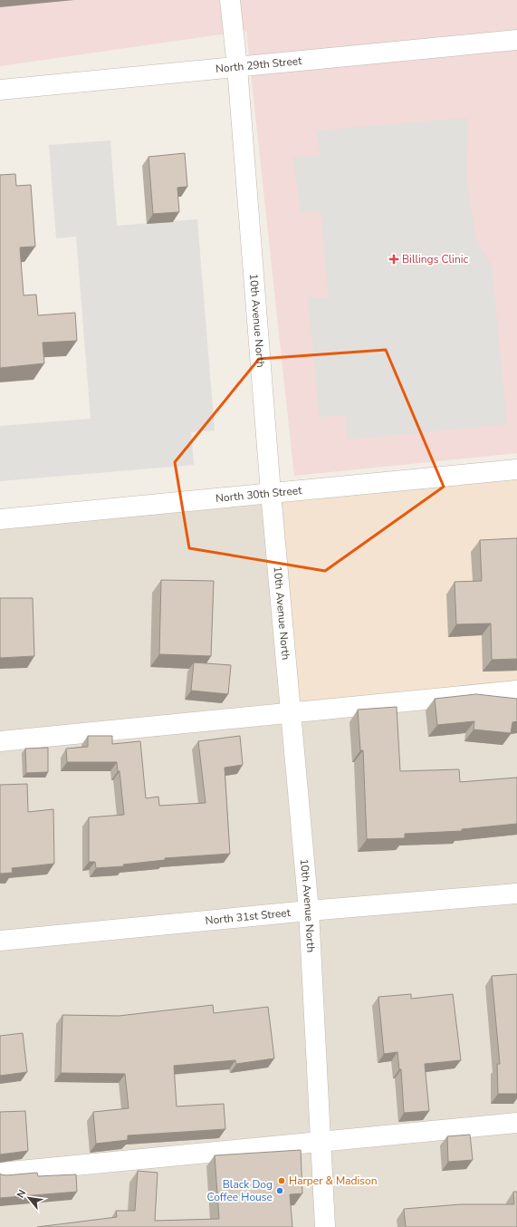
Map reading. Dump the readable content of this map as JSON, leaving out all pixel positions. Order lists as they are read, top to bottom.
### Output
{
  "streets": {
    "street": [
      "North 29th Street",
      "10th Avenue North",
      "North 30th Street",
      "North 31st Street"
    ]
  },
  "crossings": [
    ["North 29th Street", "10th Avenue North"],
    ["10th Avenue North", "North 30th Street"],
    ["10th Avenue North", "North 31st Street"]
  ],
  "places": {
    "health": ["Billings Clinic"],
    "other": ["Harper & Madison", "Black Dog Coffee House"]
  },
  "north": "top left"
}
